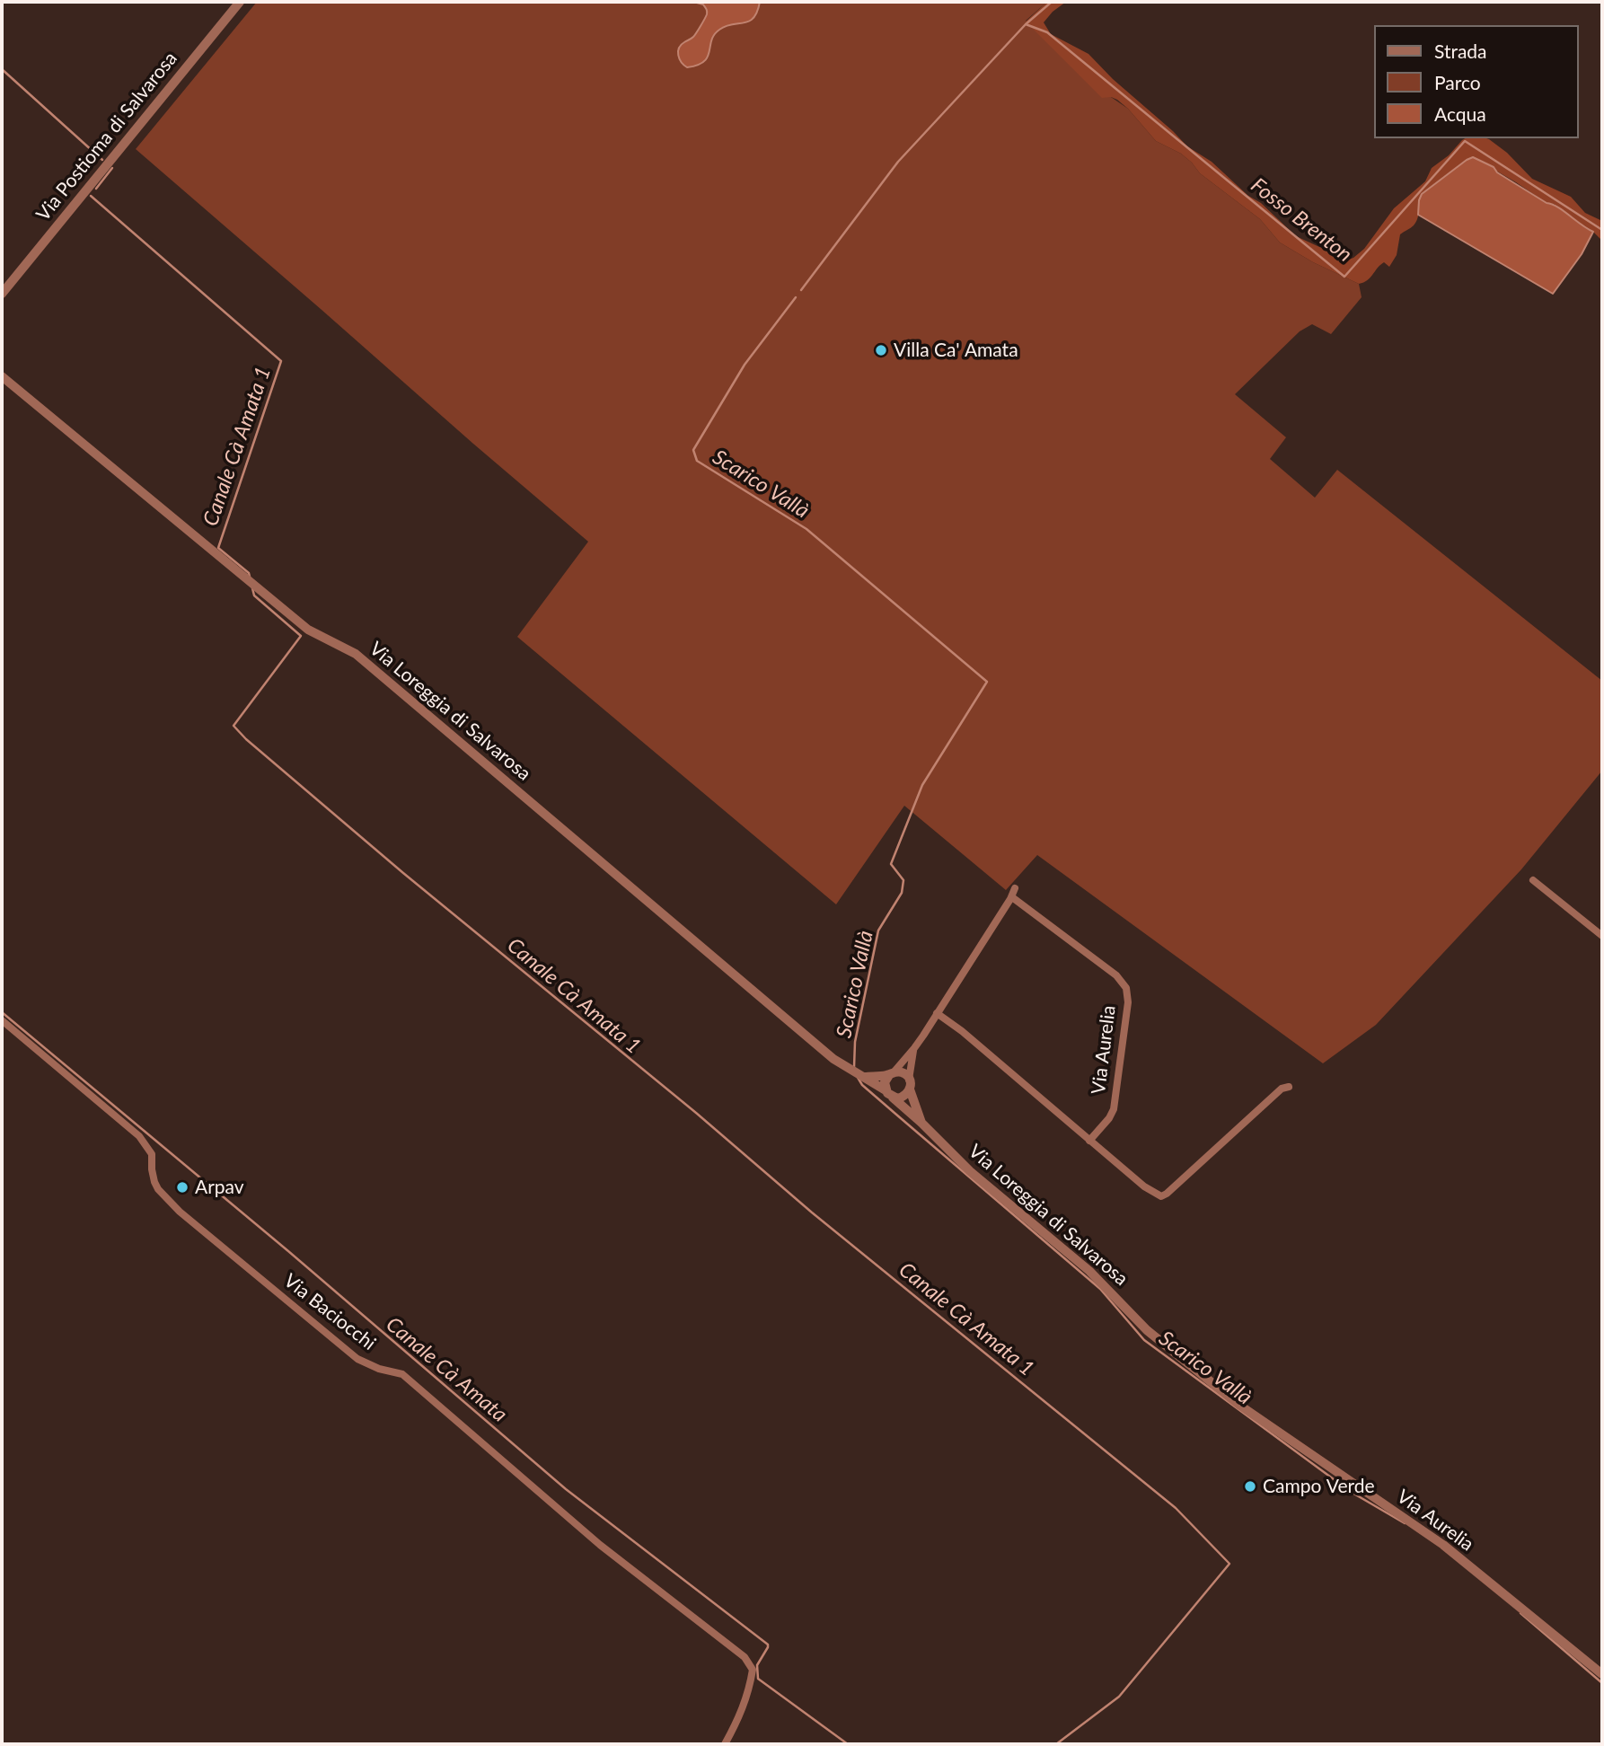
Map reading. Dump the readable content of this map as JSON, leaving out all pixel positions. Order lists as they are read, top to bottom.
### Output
{
  "streets": {
    "street": [
      "Via Postioma di Salvarosa",
      "Via Loreggia di Salvarosa",
      "Via Aurelia",
      "Via Baciocchi"
    ]
  },
  "crossings": [
    ["Via Loreggia di Salvarosa", "Via Aurelia"]
  ],
  "water": [
    "Fosso Brenton",
    "Canale Cà Amata 1",
    "Scarico Vallà",
    "Canale Cà Amata"
  ],
  "places": ["Villa Ca' Amata", "Arpav", "Campo Verde"],
  "legend": ["Strada", "Parco", "Acqua"]
}
